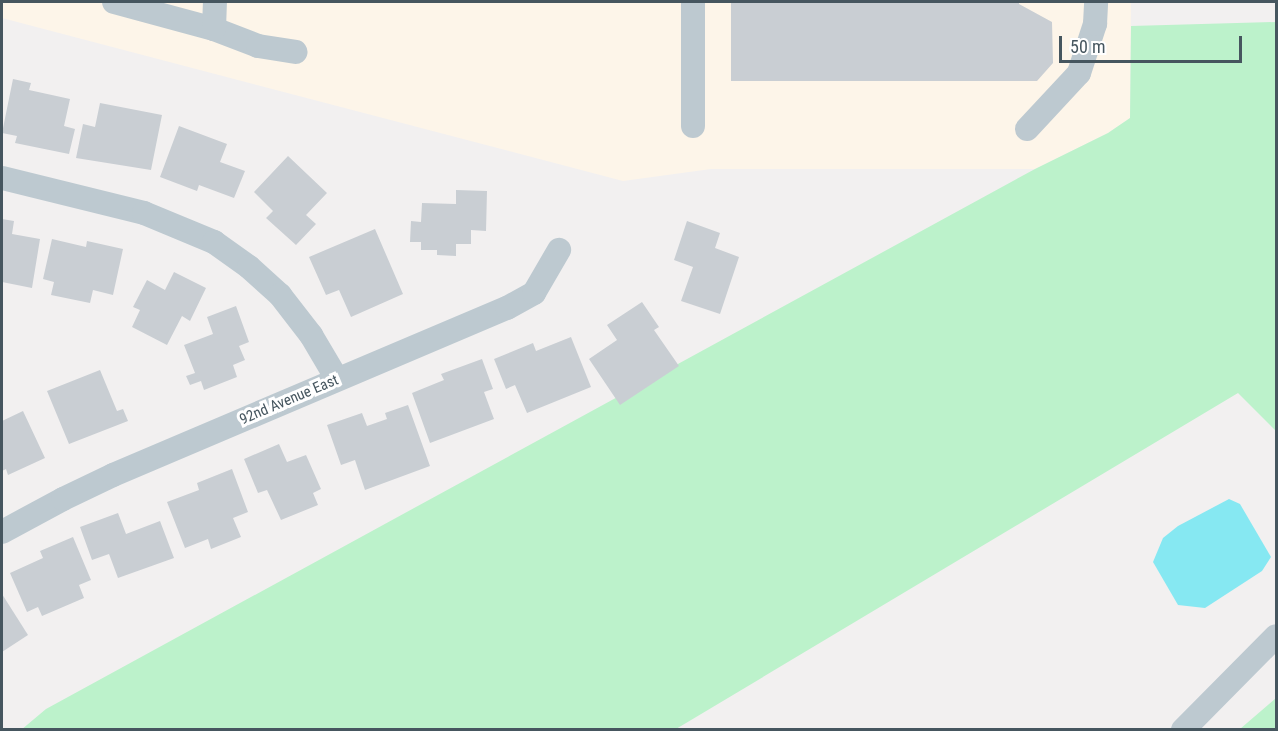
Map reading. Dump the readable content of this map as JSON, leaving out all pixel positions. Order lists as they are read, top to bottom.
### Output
{
  "streets": {
    "street": ["92nd Avenue East"]
  },
  "scale_bar": "50 m"
}
